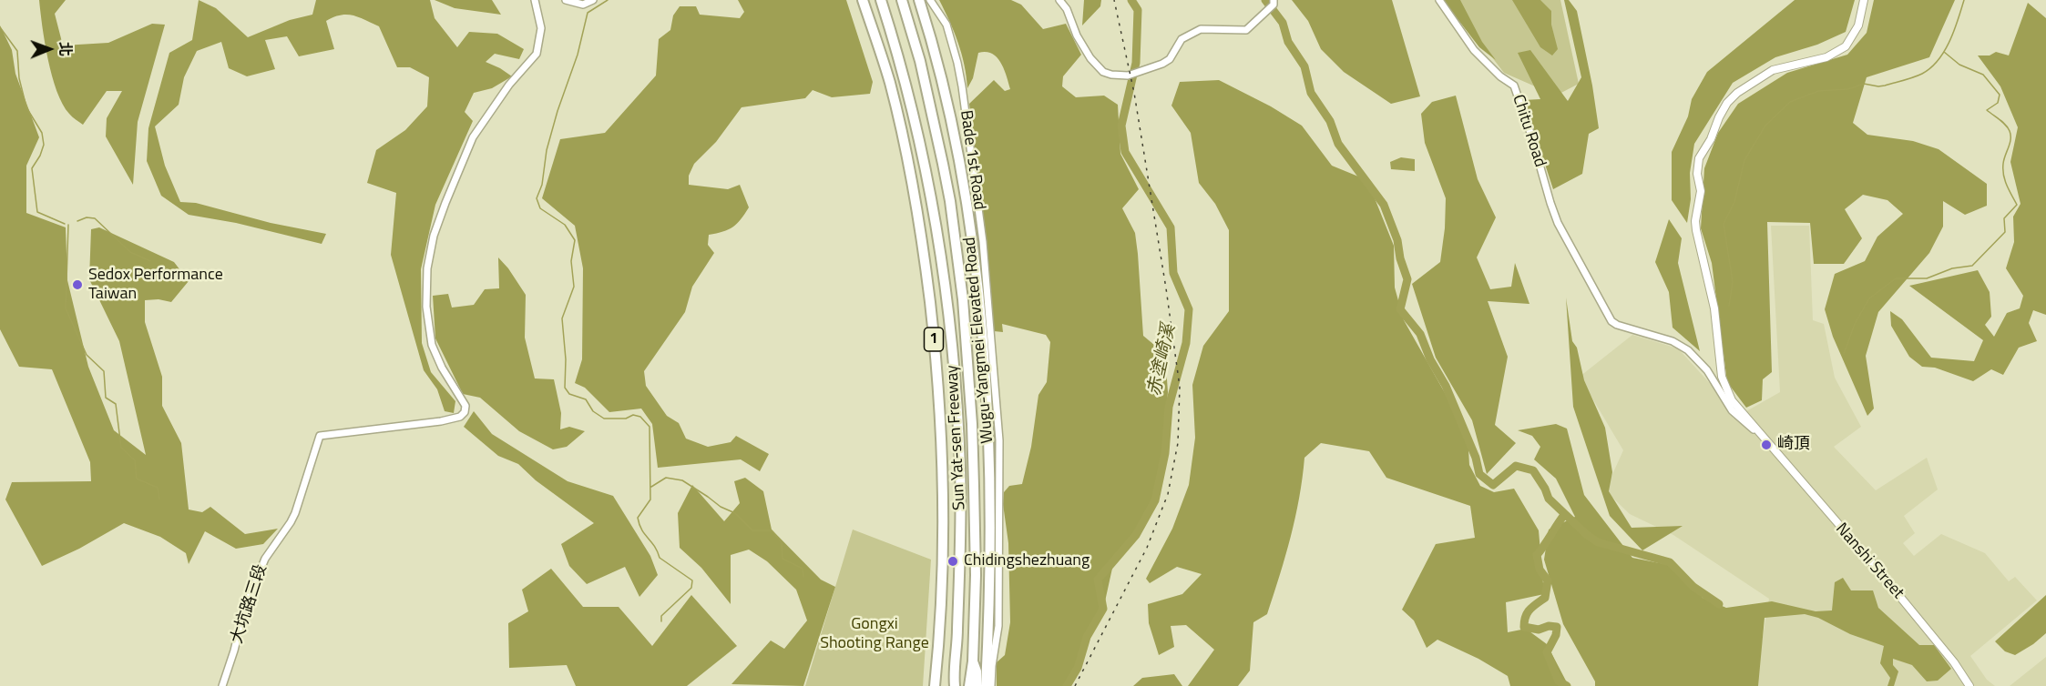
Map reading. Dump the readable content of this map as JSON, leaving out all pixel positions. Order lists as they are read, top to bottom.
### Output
{
  "streets": {
    "highway": ["1", "Wugu-Yangmei Elevated Road", "Sun Yat-sen Freeway"],
    "main road": ["Nanshi Street"],
    "street": ["Chitu Road", "Bade 1st Road", "大坑路三段"]
  },
  "crossings": [
    ["Chitu Road", "Nanshi Street"]
  ],
  "water": ["赤塗崎溪"],
  "parks": ["Gongxi Shooting Range"],
  "places": ["Sedox Performance Taiwan", "崎頂", "Chidingshezhuang"],
  "north": "right"
}
